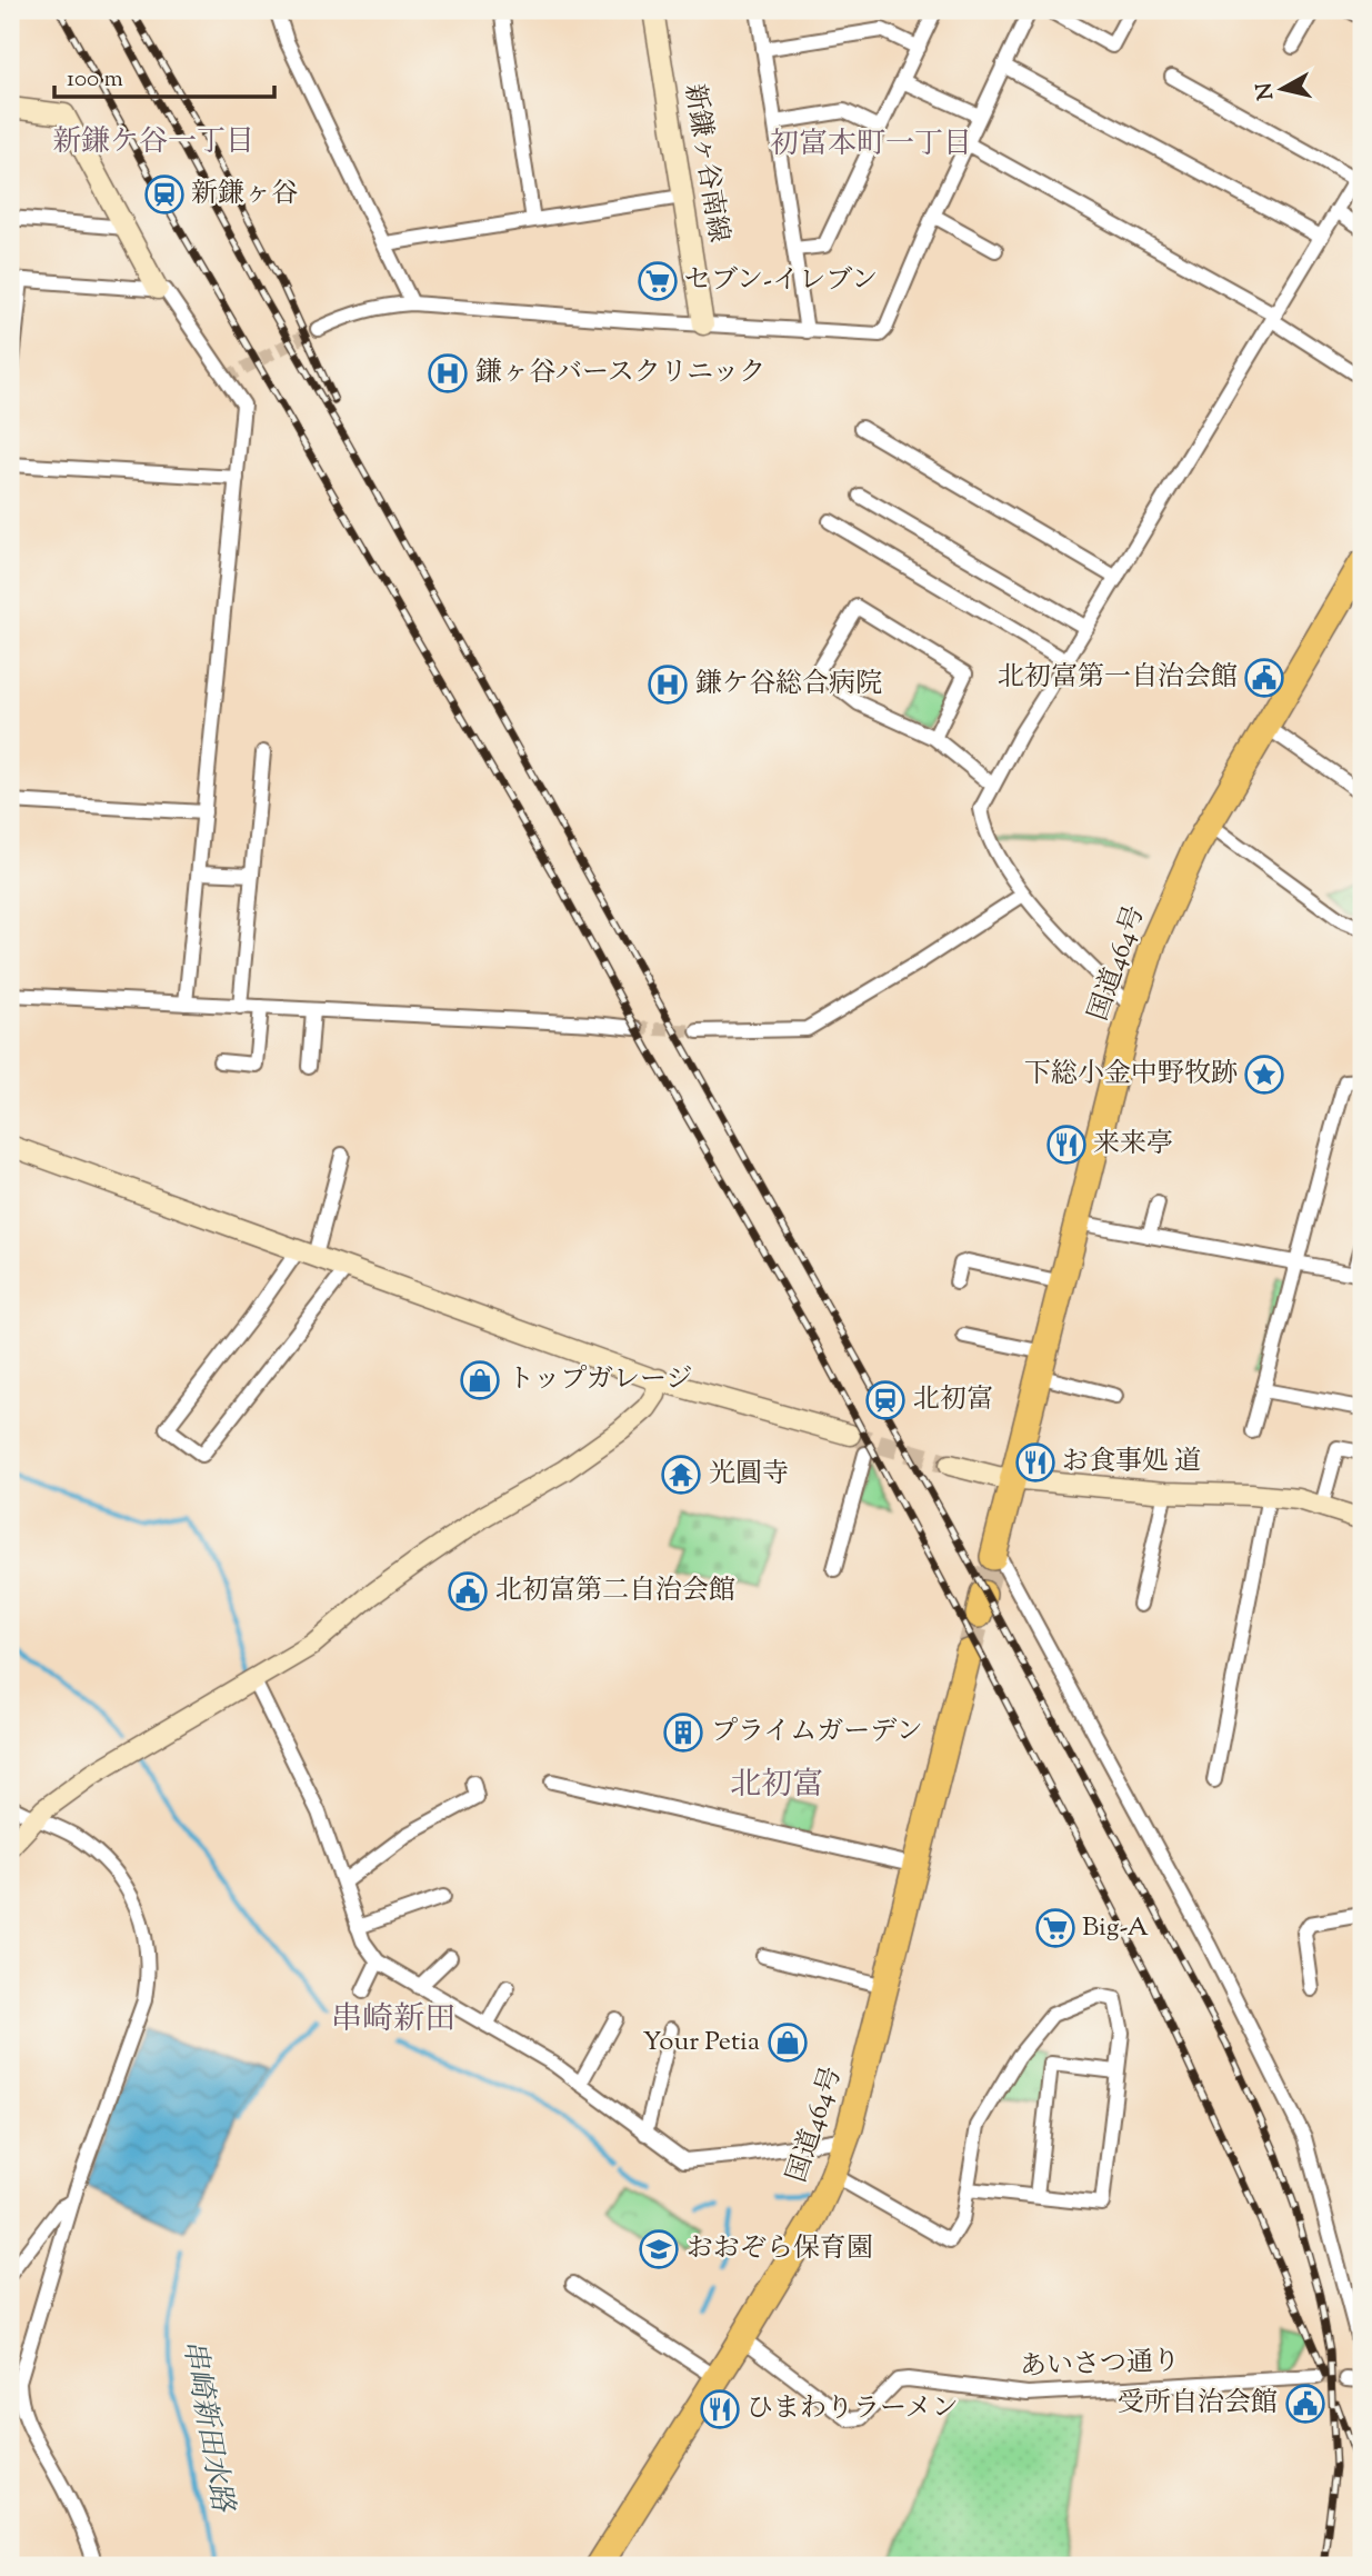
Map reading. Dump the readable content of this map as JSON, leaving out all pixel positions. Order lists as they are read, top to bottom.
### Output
{
  "streets": {
    "highway": ["国道464号"],
    "street": ["新鎌ヶ谷南線", "あいさつ通り"]
  },
  "crossings": [
    ["国道464号", "あいさつ通り"]
  ],
  "districts": [
    "新鎌ケ谷一丁目",
    "初富本町一丁目",
    "北初富",
    "串崎新田"
  ],
  "water": ["串崎新田水路"],
  "places": {
    "station": ["新鎌ヶ谷", "北初富"],
    "supermarket": ["セブン-イレブン", "Big-A"],
    "hospital": ["鎌ヶ谷バースクリニック", "鎌ケ谷総合病院"],
    "public building": ["北初富第一自治会館", "北初富第二自治会館", "受所自治会館"],
    "place": ["下総小金中野牧跡"],
    "restaurant": ["来来亭", "お食事処 道", "ひまわりラーメン"],
    "shop": ["トップガレージ", "Your Petia"],
    "temple": ["光圓寺"],
    "building": ["プライムガーデン"],
    "school or university": ["おおぞら保育園"]
  },
  "scale_bar": "100 m",
  "north": "left"
}
